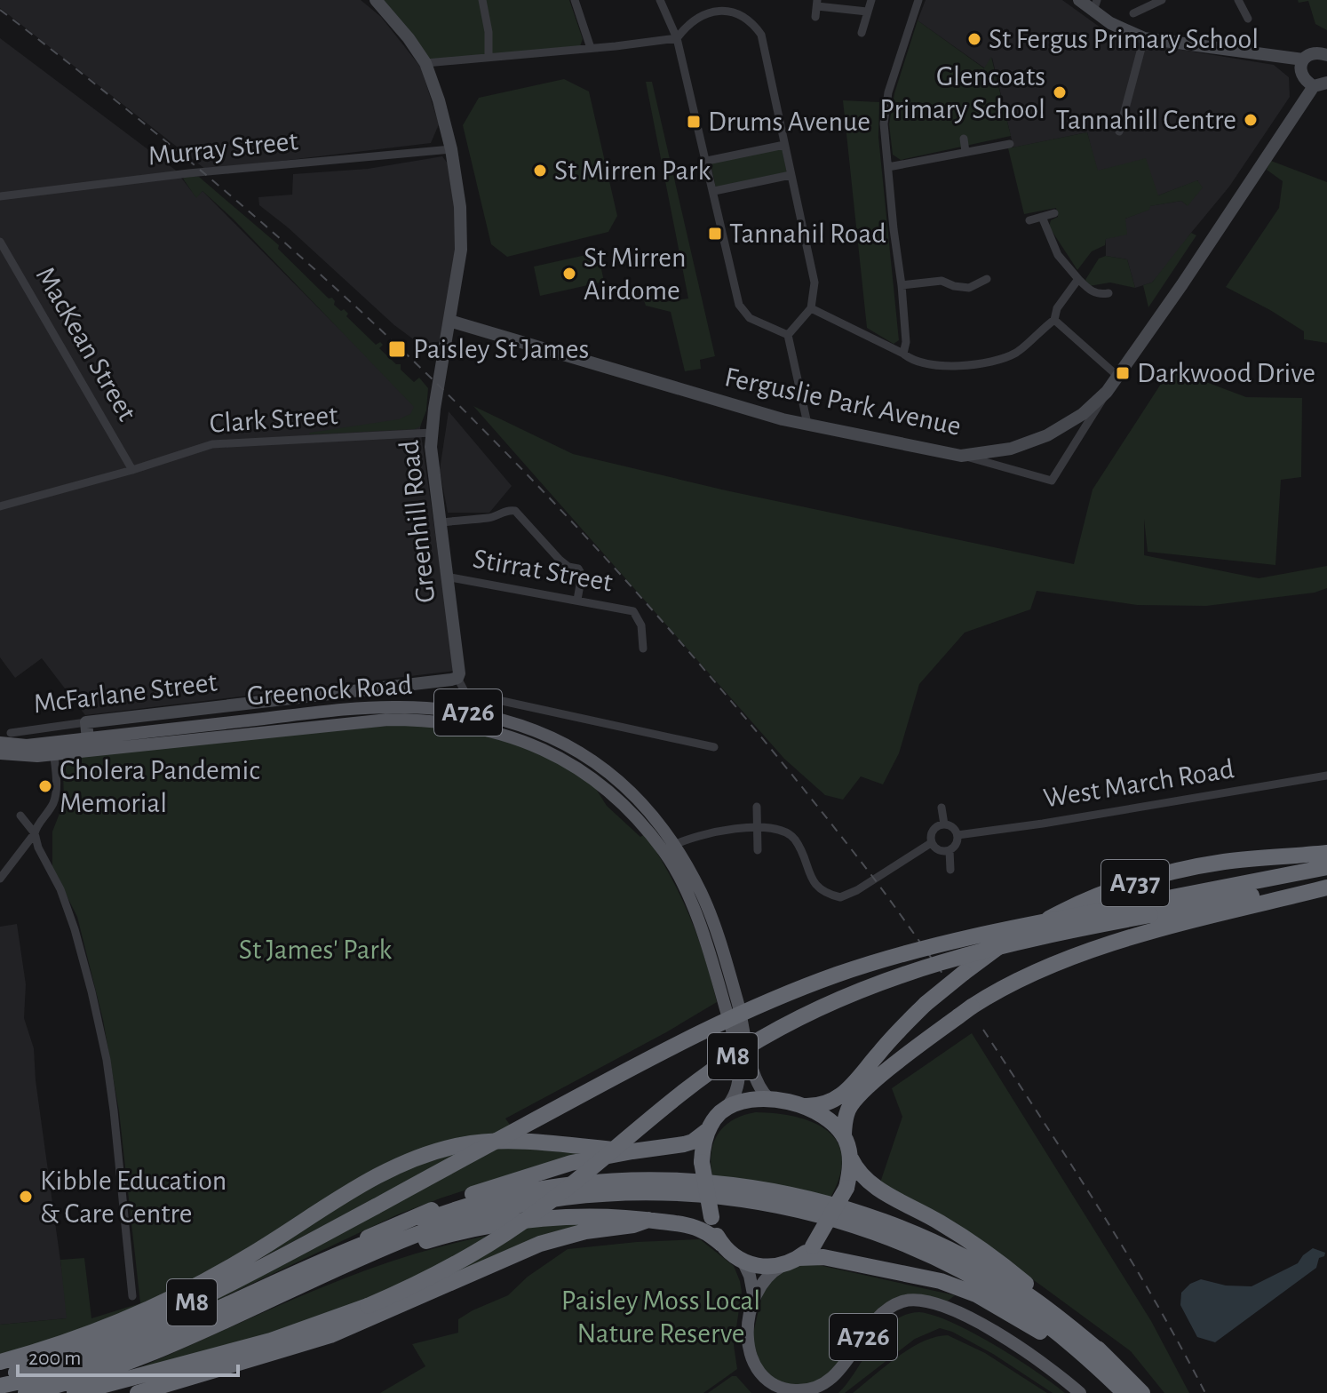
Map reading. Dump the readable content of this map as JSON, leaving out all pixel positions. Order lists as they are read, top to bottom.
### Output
{
  "streets": {
    "highway": ["A726", "A737", "M8"],
    "main road": ["Greenock Road"],
    "street": [
      "Murray Street",
      "MacKean Street",
      "Ferguslie Park Avenue",
      "Clark Street",
      "Greenhill Road",
      "Stirrat Street",
      "McFarlane Street",
      "West March Road"
    ]
  },
  "crossings": [
    ["Murray Street", "Greenhill Road"],
    ["MacKean Street", "Clark Street"],
    ["Ferguslie Park Avenue", "Greenhill Road"],
    ["Clark Street", "Greenhill Road"],
    ["Greenhill Road", "Stirrat Street"],
    ["Greenhill Road", "McFarlane Street"],
    ["Greenock Road", "A726"],
    ["Greenock Road", "A737"],
    ["Greenock Road", "M8"],
    ["A726", "A737"],
    ["A726", "M8"],
    ["A737", "M8"]
  ],
  "parks": ["St James' Park", "Paisley Moss Local Nature Reserve"],
  "places": {
    "other": [
      "St Fergus Primary School",
      "Glencoats Primary School",
      "Tannahill Centre",
      "St Mirren Park",
      "St Mirren Airdome",
      "Cholera Pandemic Memorial",
      "Kibble Education & Care Centre"
    ],
    "transit": [
      "Drums Avenue",
      "Tannahil Road",
      "Paisley St James",
      "Darkwood Drive"
    ]
  },
  "scale_bar": "200 m"
}
